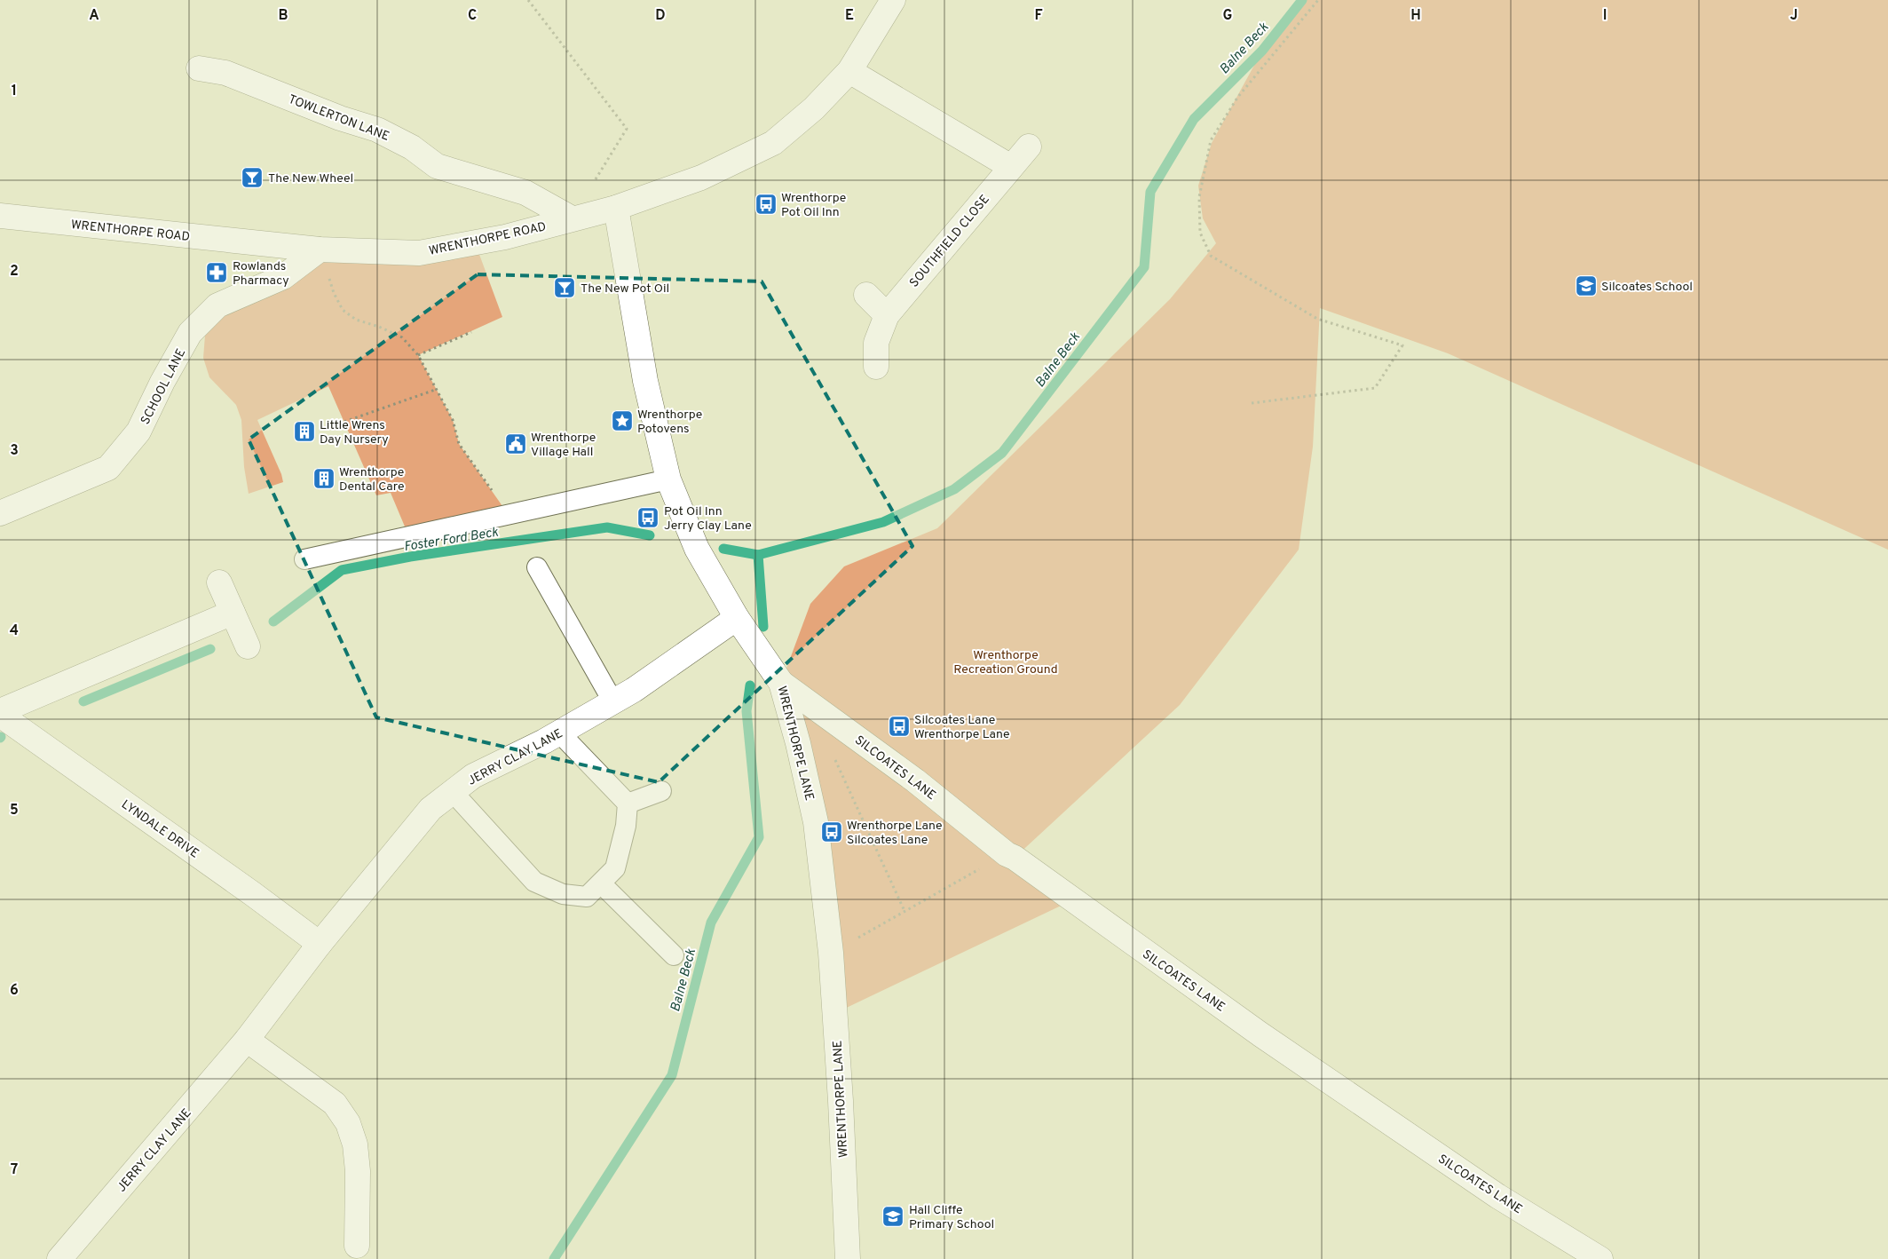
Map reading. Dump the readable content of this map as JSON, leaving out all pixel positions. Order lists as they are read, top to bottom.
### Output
{
  "streets": {
    "street": [
      "TOWLERTON LANE",
      "WRENTHORPE ROAD",
      "SOUTHFIELD CLOSE",
      "SCHOOL LANE",
      "WRENTHORPE LANE",
      "JERRY CLAY LANE",
      "SILCOATES LANE",
      "LYNDALE DRIVE"
    ]
  },
  "crossings": [
    ["TOWLERTON LANE", "WRENTHORPE ROAD"],
    ["WRENTHORPE ROAD", "SCHOOL LANE"],
    ["WRENTHORPE ROAD", "WRENTHORPE LANE"],
    ["WRENTHORPE LANE", "JERRY CLAY LANE"],
    ["WRENTHORPE LANE", "SILCOATES LANE"],
    ["JERRY CLAY LANE", "LYNDALE DRIVE"]
  ],
  "water": ["Balne Beck", "Foster Ford Beck"],
  "parks": ["Wrenthorpe Recreation Ground"],
  "places": {
    "bar": ["The New Wheel", "The New Pot Oil"],
    "bus stop": [
      "Wrenthorpe Pot Oil Inn",
      "Pot Oil Inn Jerry Clay Lane",
      "Silcoates Lane Wrenthorpe Lane",
      "Wrenthorpe Lane Silcoates Lane"
    ],
    "pharmacy": ["Rowlands Pharmacy"],
    "school or university": ["Silcoates School", "Hall Cliffe Primary School"],
    "place": ["Wrenthorpe Potovens"],
    "building": ["Little Wrens Day Nursery", "Wrenthorpe Dental Care"],
    "public building": ["Wrenthorpe Village Hall"]
  },
  "grid": {
    "columns": [
      "A",
      "B",
      "C",
      "D",
      "E",
      "F",
      "G",
      "H",
      "I",
      "J"
    ],
    "rows": [
      "1",
      "2",
      "3",
      "4",
      "5",
      "6",
      "7"
    ]
  }
}
